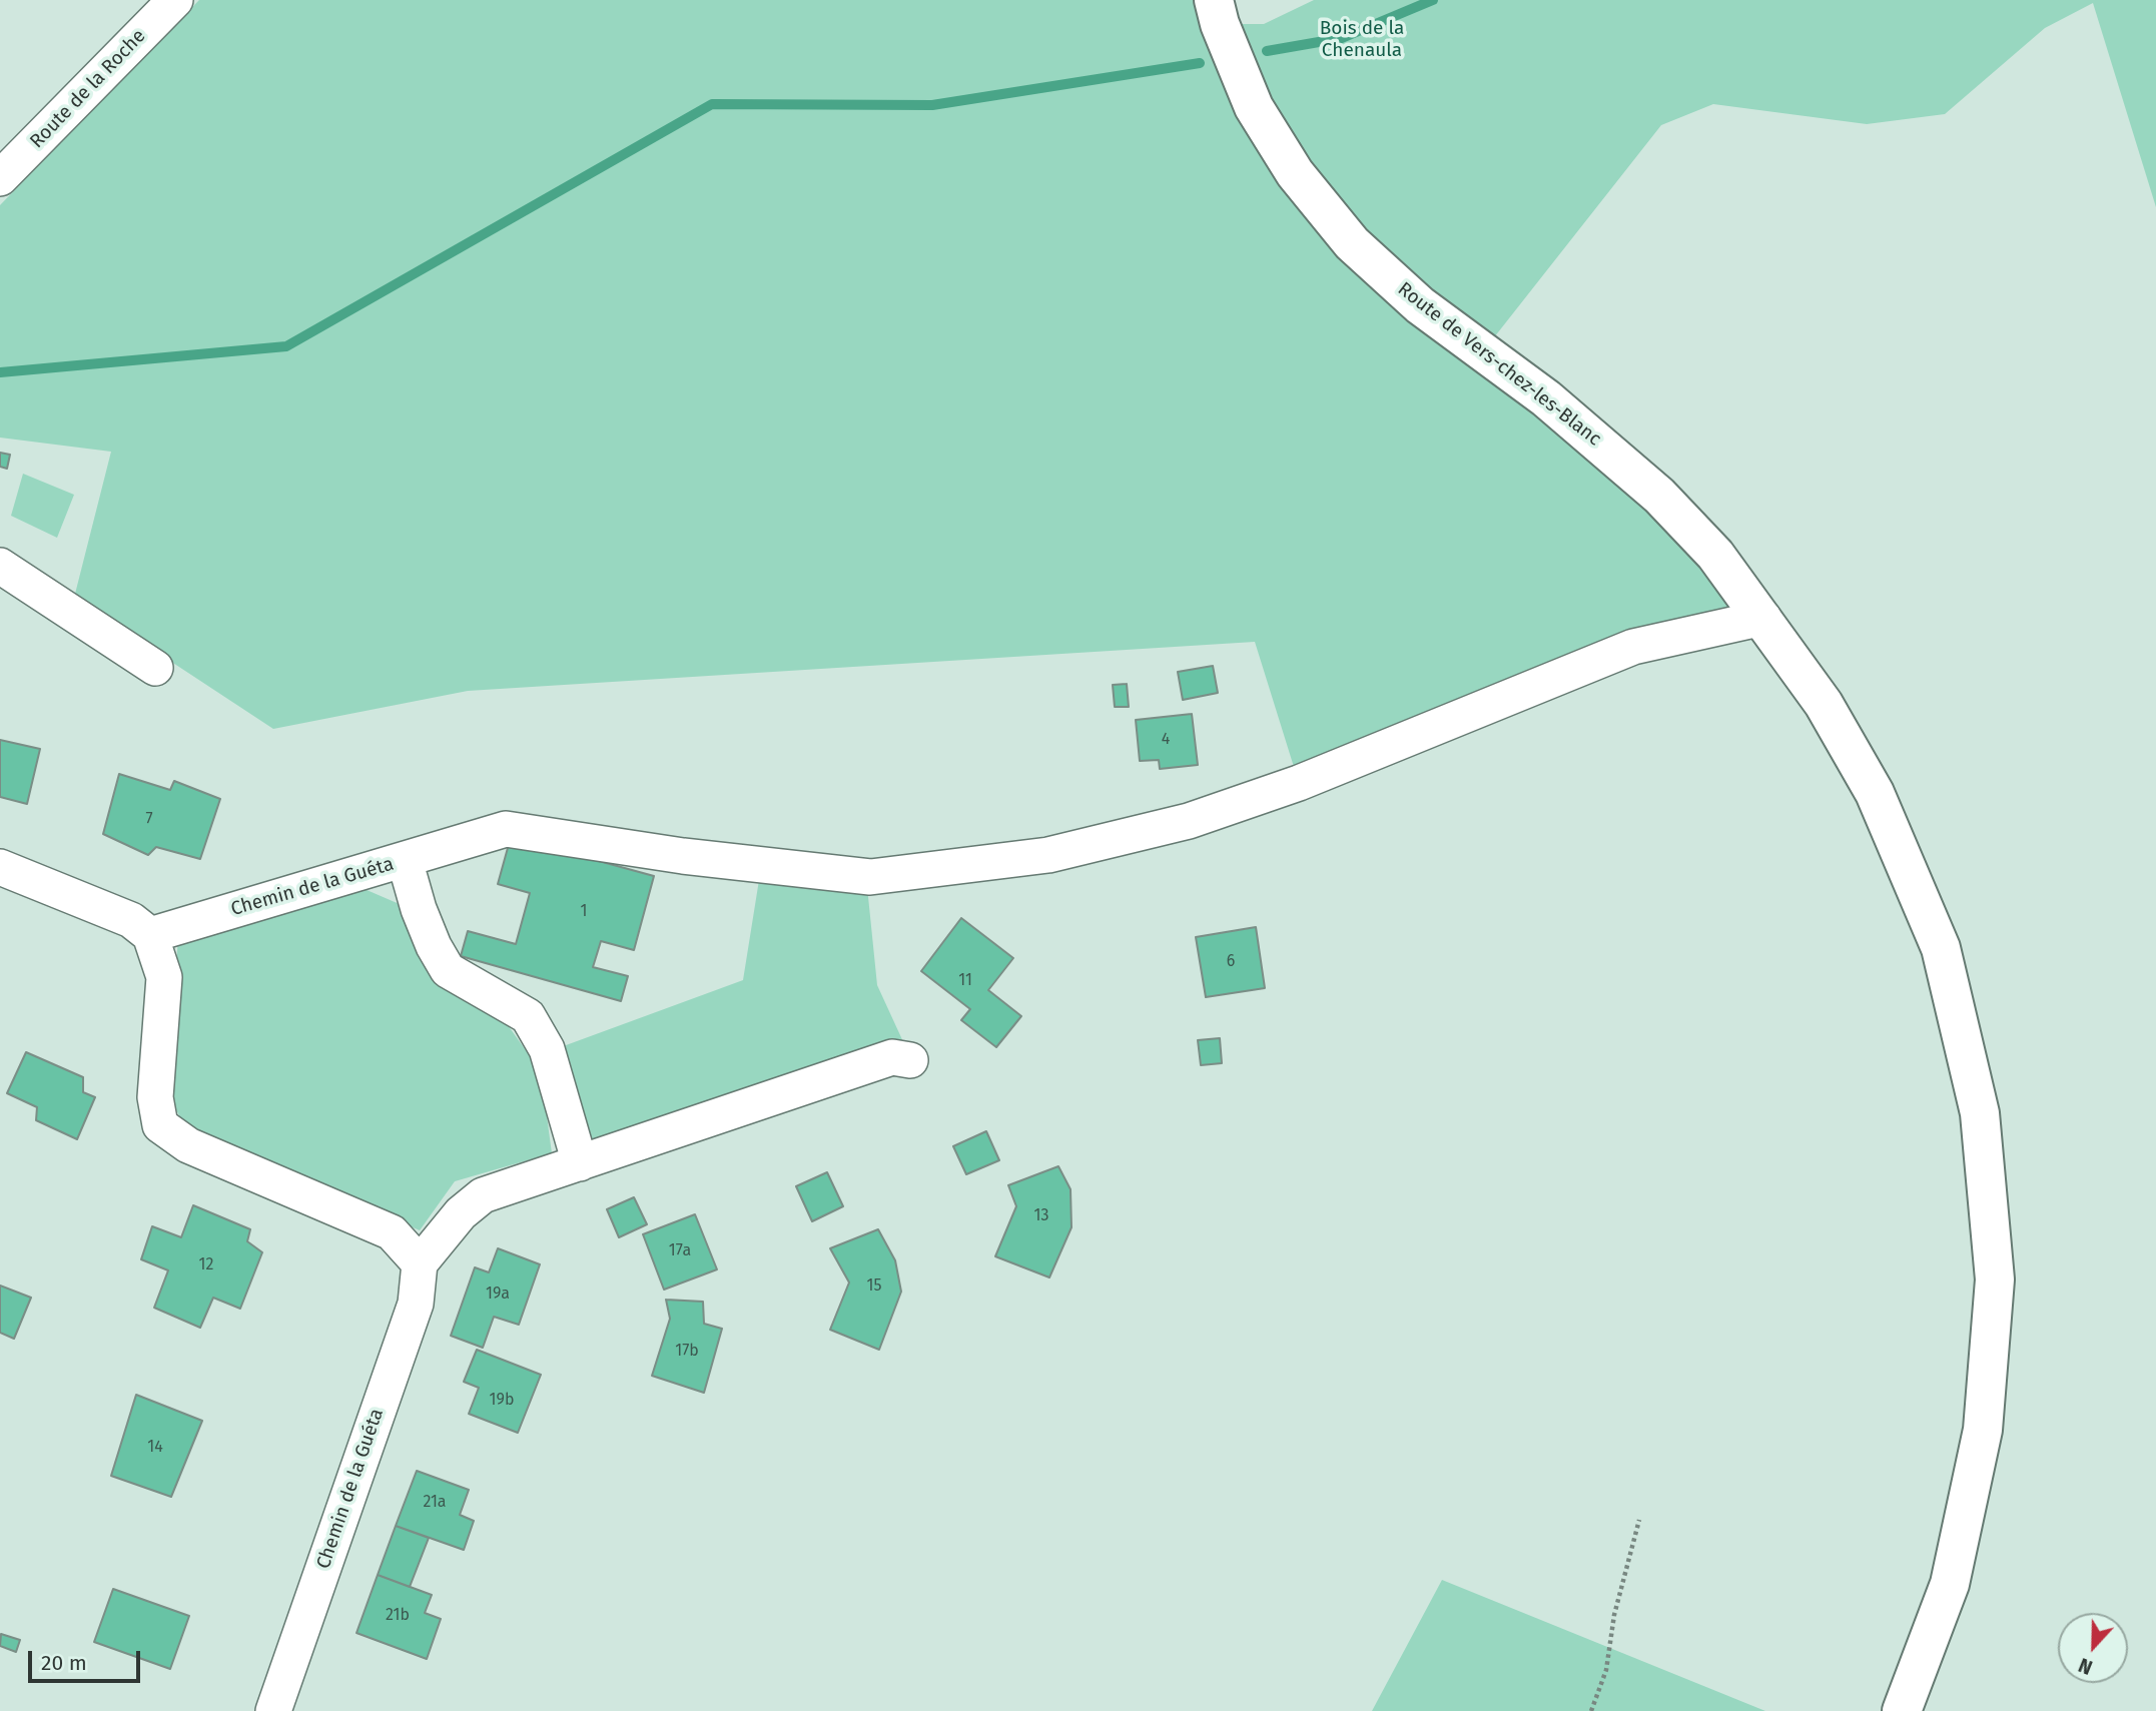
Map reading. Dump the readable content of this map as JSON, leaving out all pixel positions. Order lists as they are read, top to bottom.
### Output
{
  "streets": {
    "main road": ["Route de Vers-chez-les-Blanc"],
    "street": ["Route de la Roche", "Chemin de la Guéta"]
  },
  "parks": ["Bois de la Chenaula"],
  "house_numbers": [
    "4",
    "7",
    "1",
    "6",
    "11",
    "13",
    "17a",
    "12",
    "15",
    "19a",
    "17b",
    "19b",
    "14",
    "21a",
    "21b"
  ],
  "scale_bar": "20 m",
  "north": "bottom"
}
